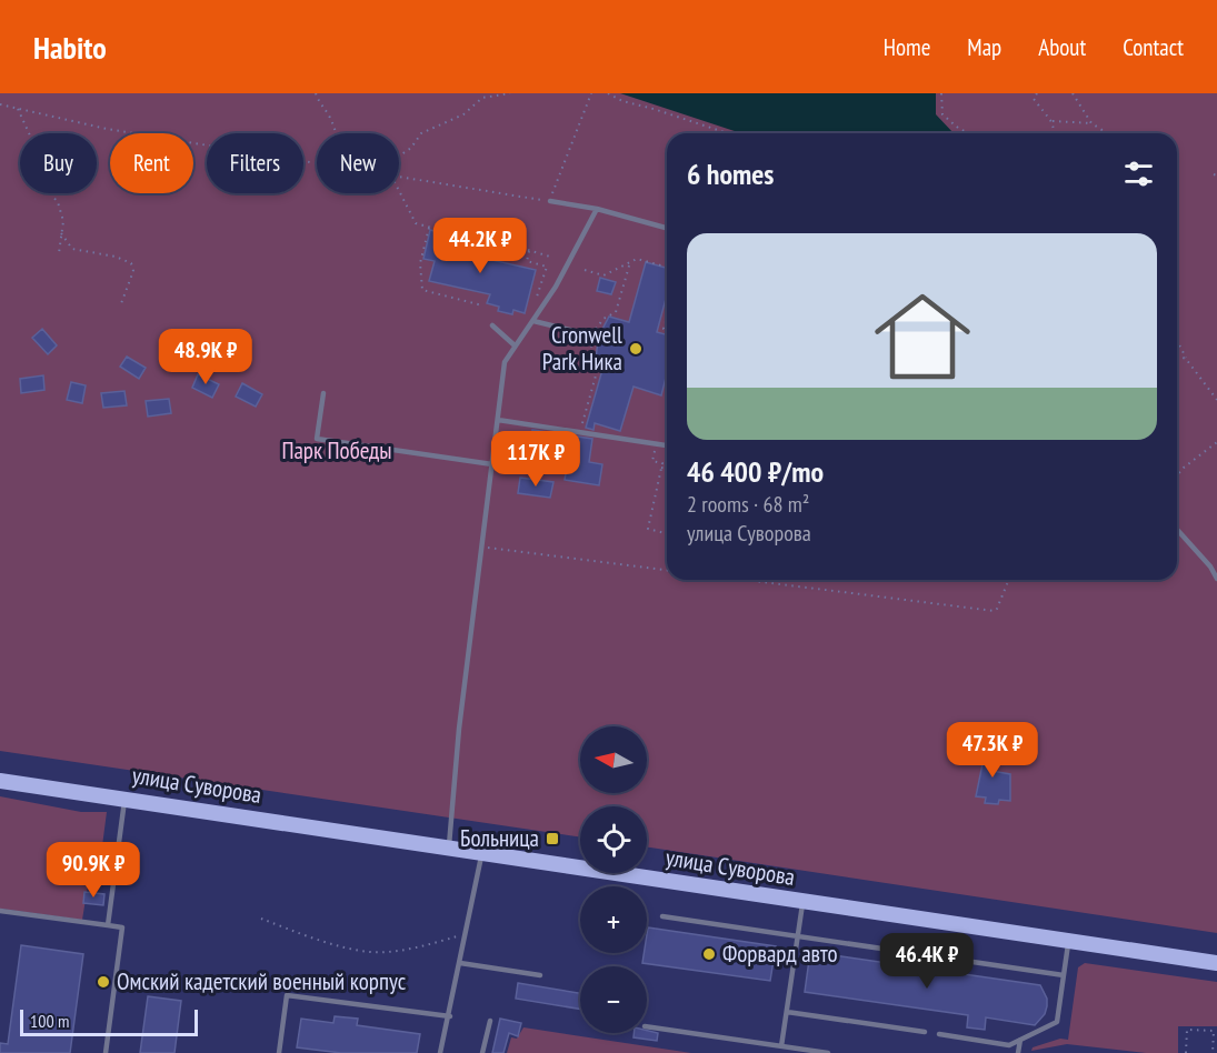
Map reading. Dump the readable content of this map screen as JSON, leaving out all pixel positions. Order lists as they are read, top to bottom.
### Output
{
  "streets": {
    "main road": ["улица Суворова"]
  },
  "parks": ["Парк Победы"],
  "places": {
    "other": ["Cronwell Park Ника", "Форвард авто", "Омский кадетский военный корпус"],
    "transit": ["Больница"]
  },
  "scale_bar": "100 m",
  "north": "left",
  "page": {
    "header": "Habito",
    "nav": [
      "Home",
      "Map",
      "About",
      "Contact"
    ],
    "chip": [
      "Buy",
      "Rent",
      "Filters",
      "New"
    ],
    "heading": "6 homes",
    "list": [
      {
        "name": "46 400 ₽/mo",
        "note": "2 rooms · 68 m² · улица Суворова"
      }
    ],
    "price": [
      "44.2K ₽",
      "48.9K ₽",
      "117K ₽",
      "47.3K ₽",
      "90.9K ₽",
      "46.4K ₽"
    ],
    "map_buttons": ["+", "−"],
    "scale": "100 m"
  }
}
